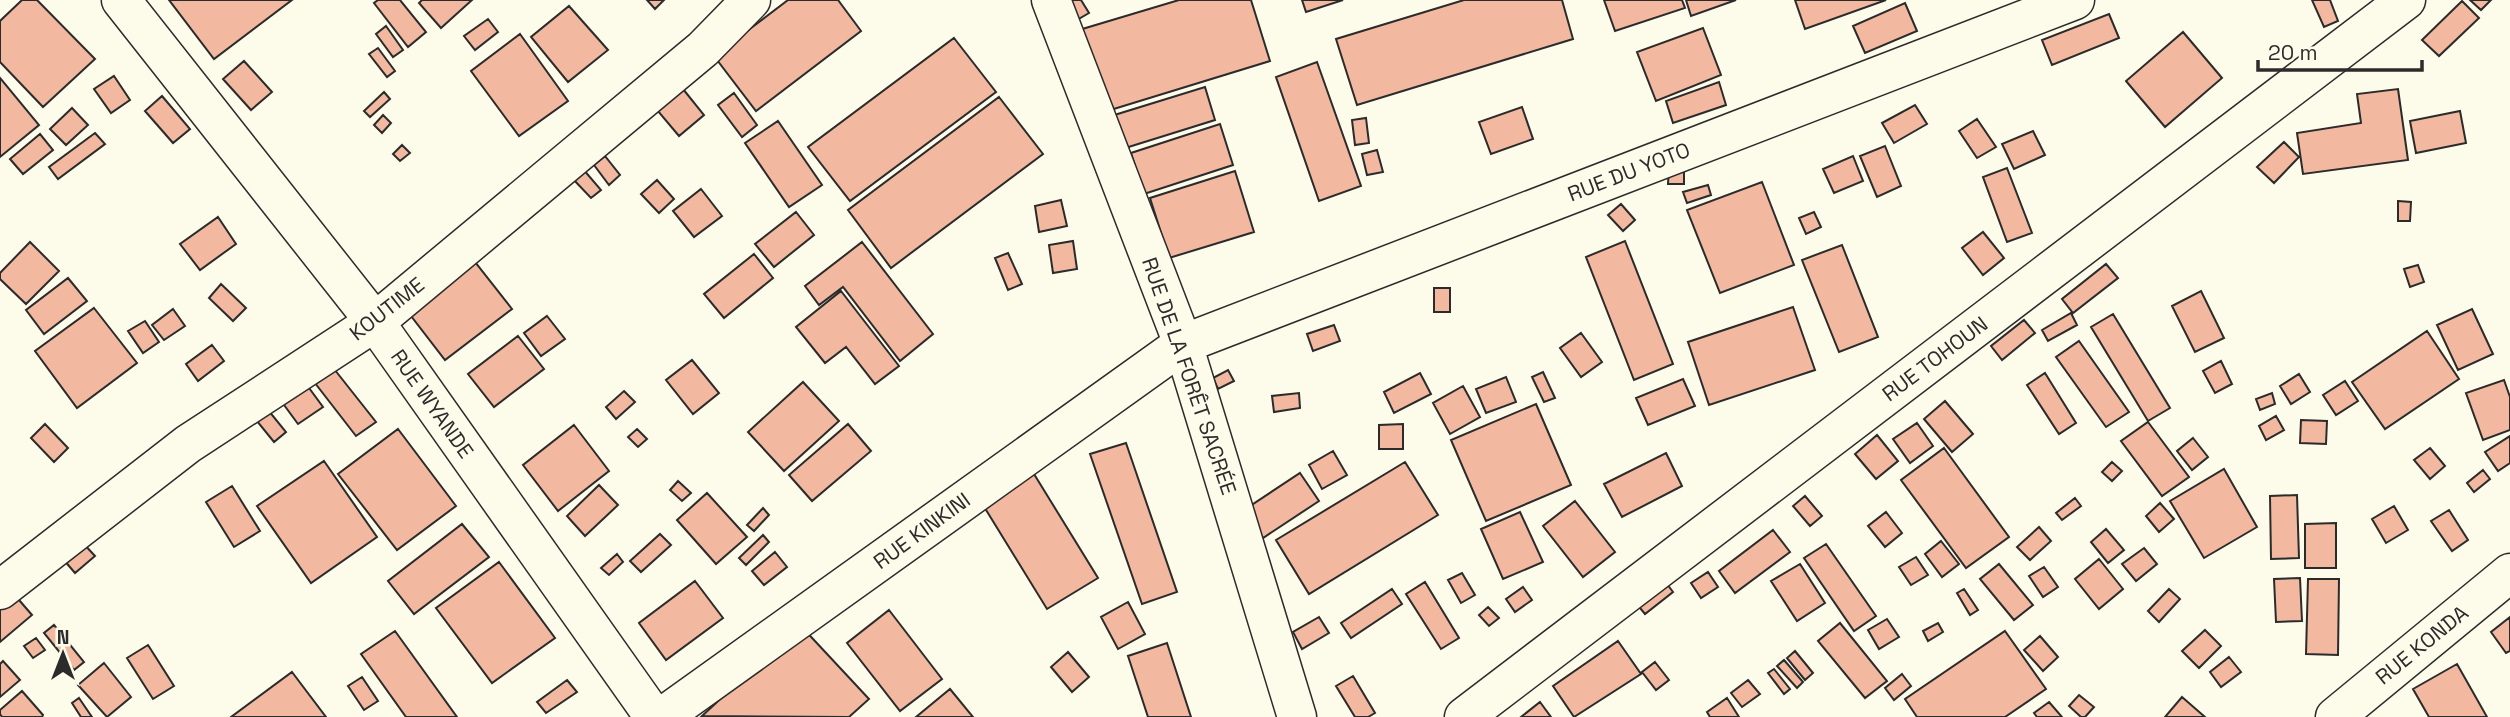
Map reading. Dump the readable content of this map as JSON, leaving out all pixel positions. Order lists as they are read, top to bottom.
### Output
{
  "streets": {
    "street": [
      "RUE DU YOTO",
      "KOUTIME",
      "RUE TOHOUN",
      "RUE DE LA FORÊT SACRÉE",
      "RUE WYANDE",
      "RUE KINKINI",
      "RUE KONDA"
    ]
  },
  "crossings": [
    ["RUE DU YOTO", "RUE DE LA FORÊT SACRÉE"],
    ["RUE DU YOTO", "RUE KINKINI"],
    ["KOUTIME", "RUE WYANDE"],
    ["RUE DE LA FORÊT SACRÉE", "RUE KINKINI"]
  ],
  "scale_bar": "20 m",
  "north": "top"
}
